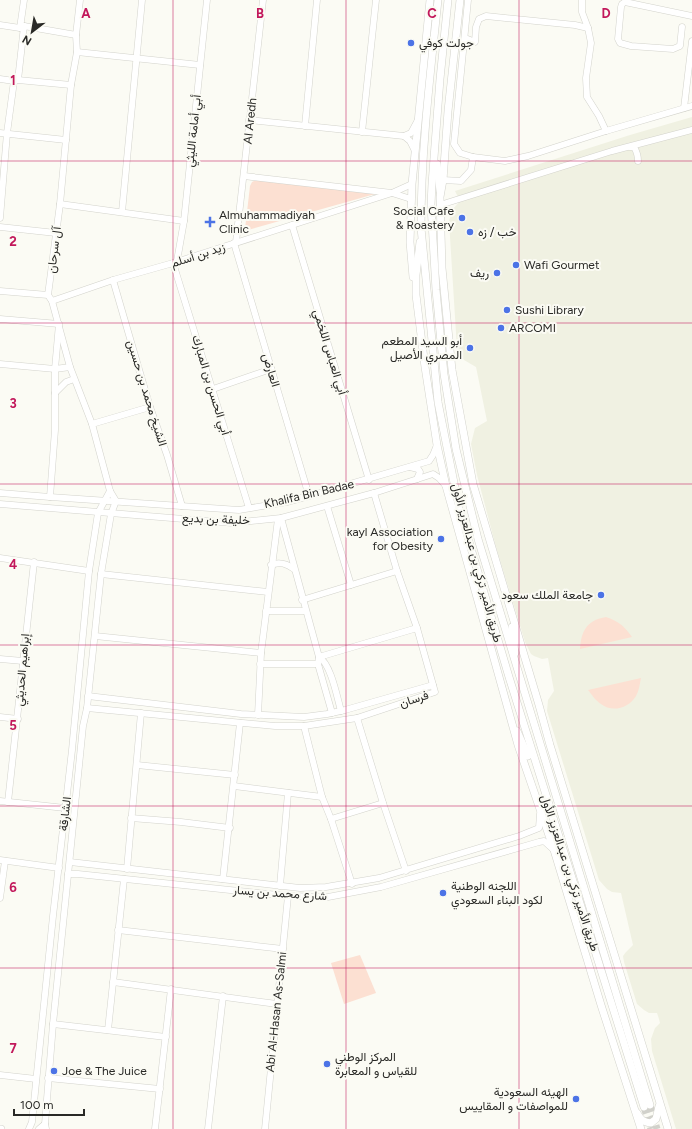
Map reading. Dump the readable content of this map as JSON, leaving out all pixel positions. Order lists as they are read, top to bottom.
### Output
{
  "streets": {
    "main road": ["طريق الأمير تركي بن عبدالعزيز الأول"],
    "street": [
      "Al Aredh",
      "أبي أمامة الليثي",
      "آل سرحان",
      "زيد بن أسلم",
      "أبي العباس اللخمي",
      "العارض",
      "أبي الحسن بن المبارك",
      "الشيخ محمد بن حسين",
      "Khalifa Bin Badae",
      "خليفة بن بديع",
      "إبراهيم الحديثي",
      "فرسان",
      "الشارقة",
      "شارع محمد بن يسار",
      "Abi Al-Hasan As-Salmi"
    ]
  },
  "crossings": [
    ["Al Aredh", "زيد بن أسلم"],
    ["Al Aredh", "العارض"],
    ["أبي أمامة الليثي", "زيد بن أسلم"],
    ["أبي أمامة الليثي", "أبي الحسن بن المبارك"],
    ["زيد بن أسلم", "أبي العباس اللخمي"],
    ["زيد بن أسلم", "العارض"],
    ["زيد بن أسلم", "أبي الحسن بن المبارك"],
    ["زيد بن أسلم", "الشيخ محمد بن حسين"],
    ["أبي العباس اللخمي", "Khalifa Bin Badae"],
    ["العارض", "Khalifa Bin Badae"],
    ["أبي الحسن بن المبارك", "Khalifa Bin Badae"],
    ["الشيخ محمد بن حسين", "Khalifa Bin Badae"],
    ["Khalifa Bin Badae", "الشارقة"],
    ["خليفة بن بديع", "الشارقة"],
    ["فرسان", "الشارقة"],
    ["الشارقة", "شارع محمد بن يسار"],
    ["شارع محمد بن يسار", "Abi Al-Hasan As-Salmi"]
  ],
  "places": {
    "other": [
      "جولت كوفي",
      "Social Cafe & Roastery",
      "خب / زه",
      "Wafi Gourmet",
      "ريف",
      "Sushi Library",
      "ARCOMI",
      "أبو السيد المطعم المصري اﻷصيل",
      "kayl Association for Obesity",
      "جامعة الملك سعود",
      "اللجنه الوطنية لكود البناء السعودي",
      "المركز الوطني للقياس و المعابرة",
      "Joe & The Juice",
      "الهيئه السعودية للمواصفات و المقاييس"
    ],
    "health": ["Almuhammadiyah Clinic"]
  },
  "scale_bar": "100 m",
  "north": "bottom left",
  "grid": {
    "columns": [
      "A",
      "B",
      "C",
      "D"
    ],
    "rows": [
      "1",
      "2",
      "3",
      "4",
      "5",
      "6",
      "7"
    ]
  }
}
